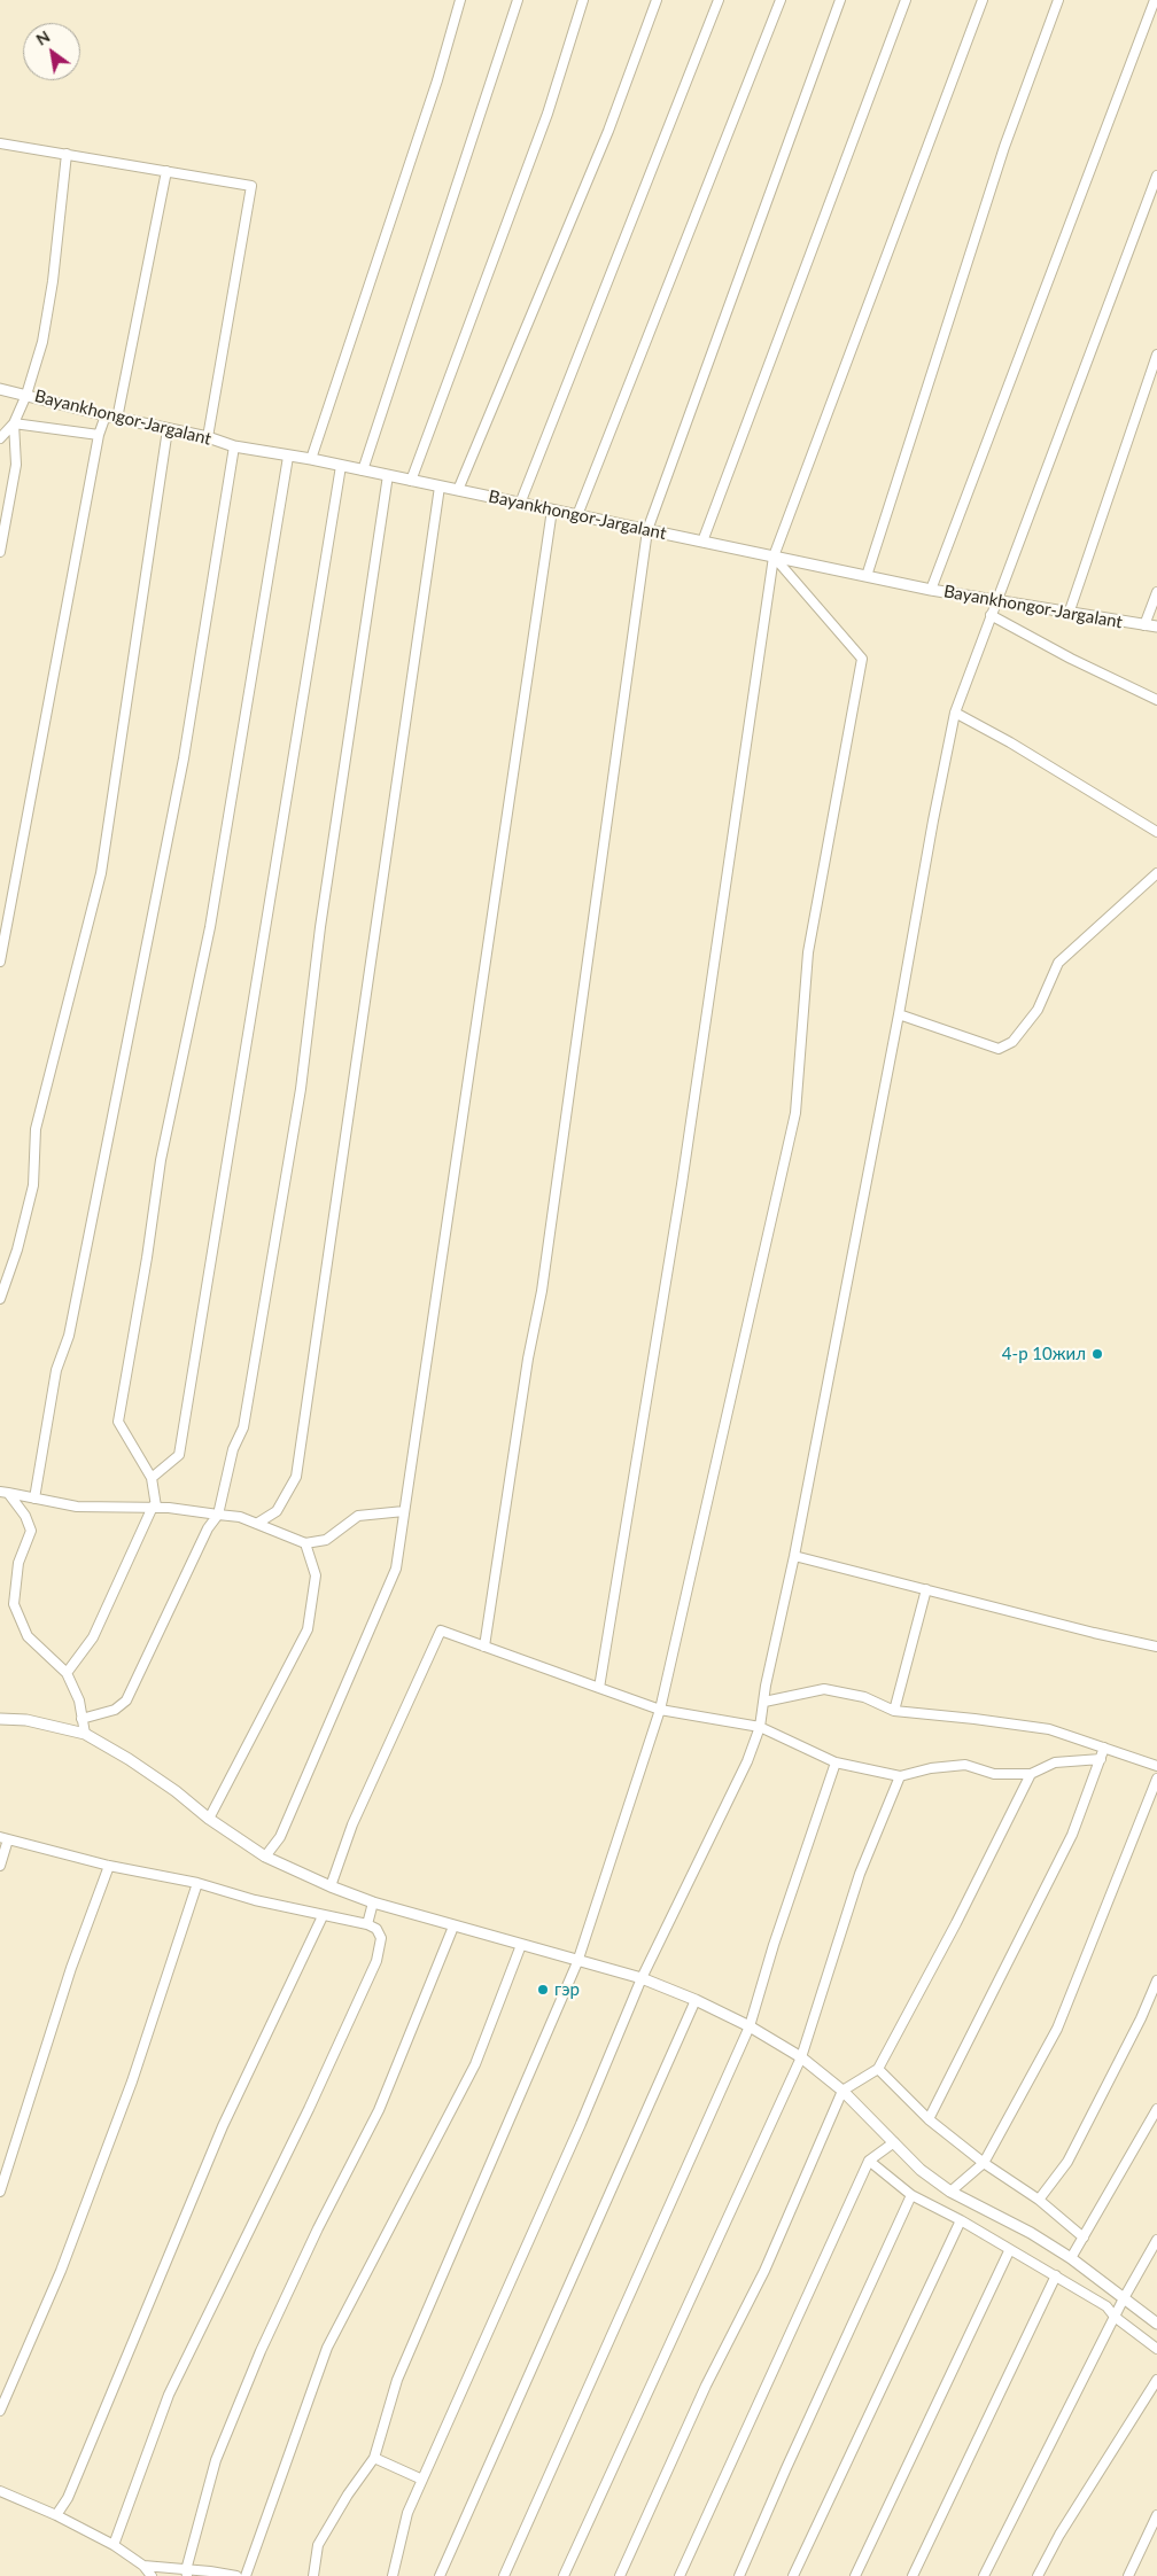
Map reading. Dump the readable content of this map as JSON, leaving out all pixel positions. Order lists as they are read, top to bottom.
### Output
{
  "streets": {
    "street": ["Bayankhongor-Jargalant"]
  },
  "places": ["4-р 10жил", "гэр"],
  "north": "top left"
}
